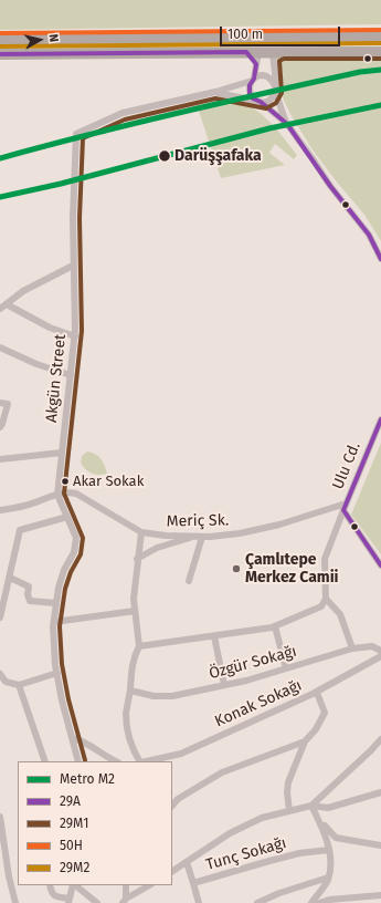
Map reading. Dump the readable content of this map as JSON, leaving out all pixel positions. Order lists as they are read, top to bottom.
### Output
{
  "streets": {
    "street": [
      "Akgün Street",
      "Ulu Cd.",
      "Meriç Sk.",
      "Özgür Sokağı",
      "Konak Sokağı",
      "Tunç Sokağı"
    ]
  },
  "crossings": [
    ["Akgün Street", "Meriç Sk."],
    ["Ulu Cd.", "Meriç Sk."]
  ],
  "places": ["Darüşşafaka", "Akar Sokak", "Çamlıtepe Merkez Camii"],
  "lines": [
    "transit line 50H",
    "transit line 29M2",
    "transit line 29A",
    "transit line 29M1",
    "metro line M2"
  ],
  "legend": [
    "Metro M2",
    "29A",
    "29M1",
    "50H",
    "29M2"
  ],
  "scale_bar": "100 m",
  "north": "right"
}
